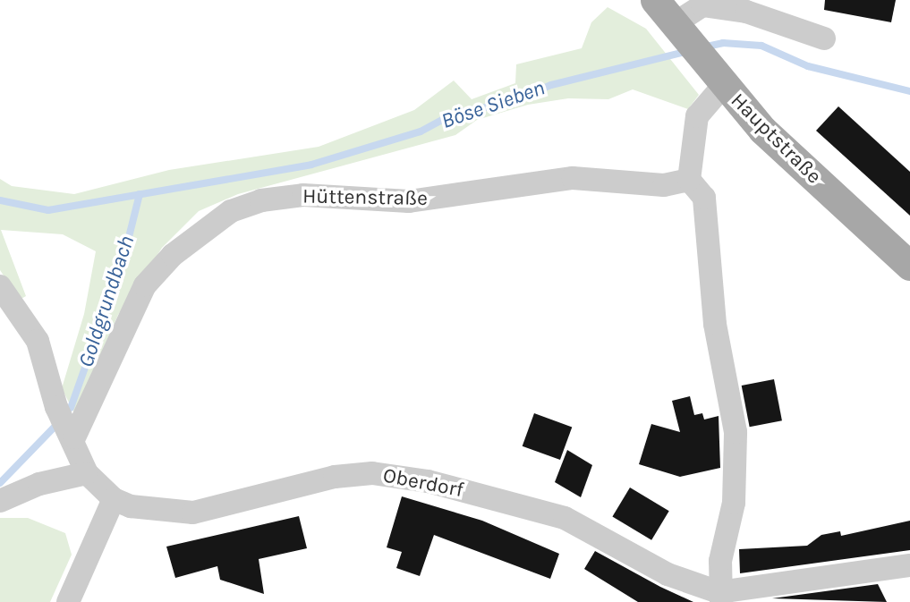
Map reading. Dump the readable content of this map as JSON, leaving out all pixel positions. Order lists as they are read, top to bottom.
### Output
{
  "streets": {
    "main road": ["Hauptstraße"],
    "street": ["Hüttenstraße", "Oberdorf"]
  },
  "water": ["Böse Sieben", "Goldgrundbach"]
}
